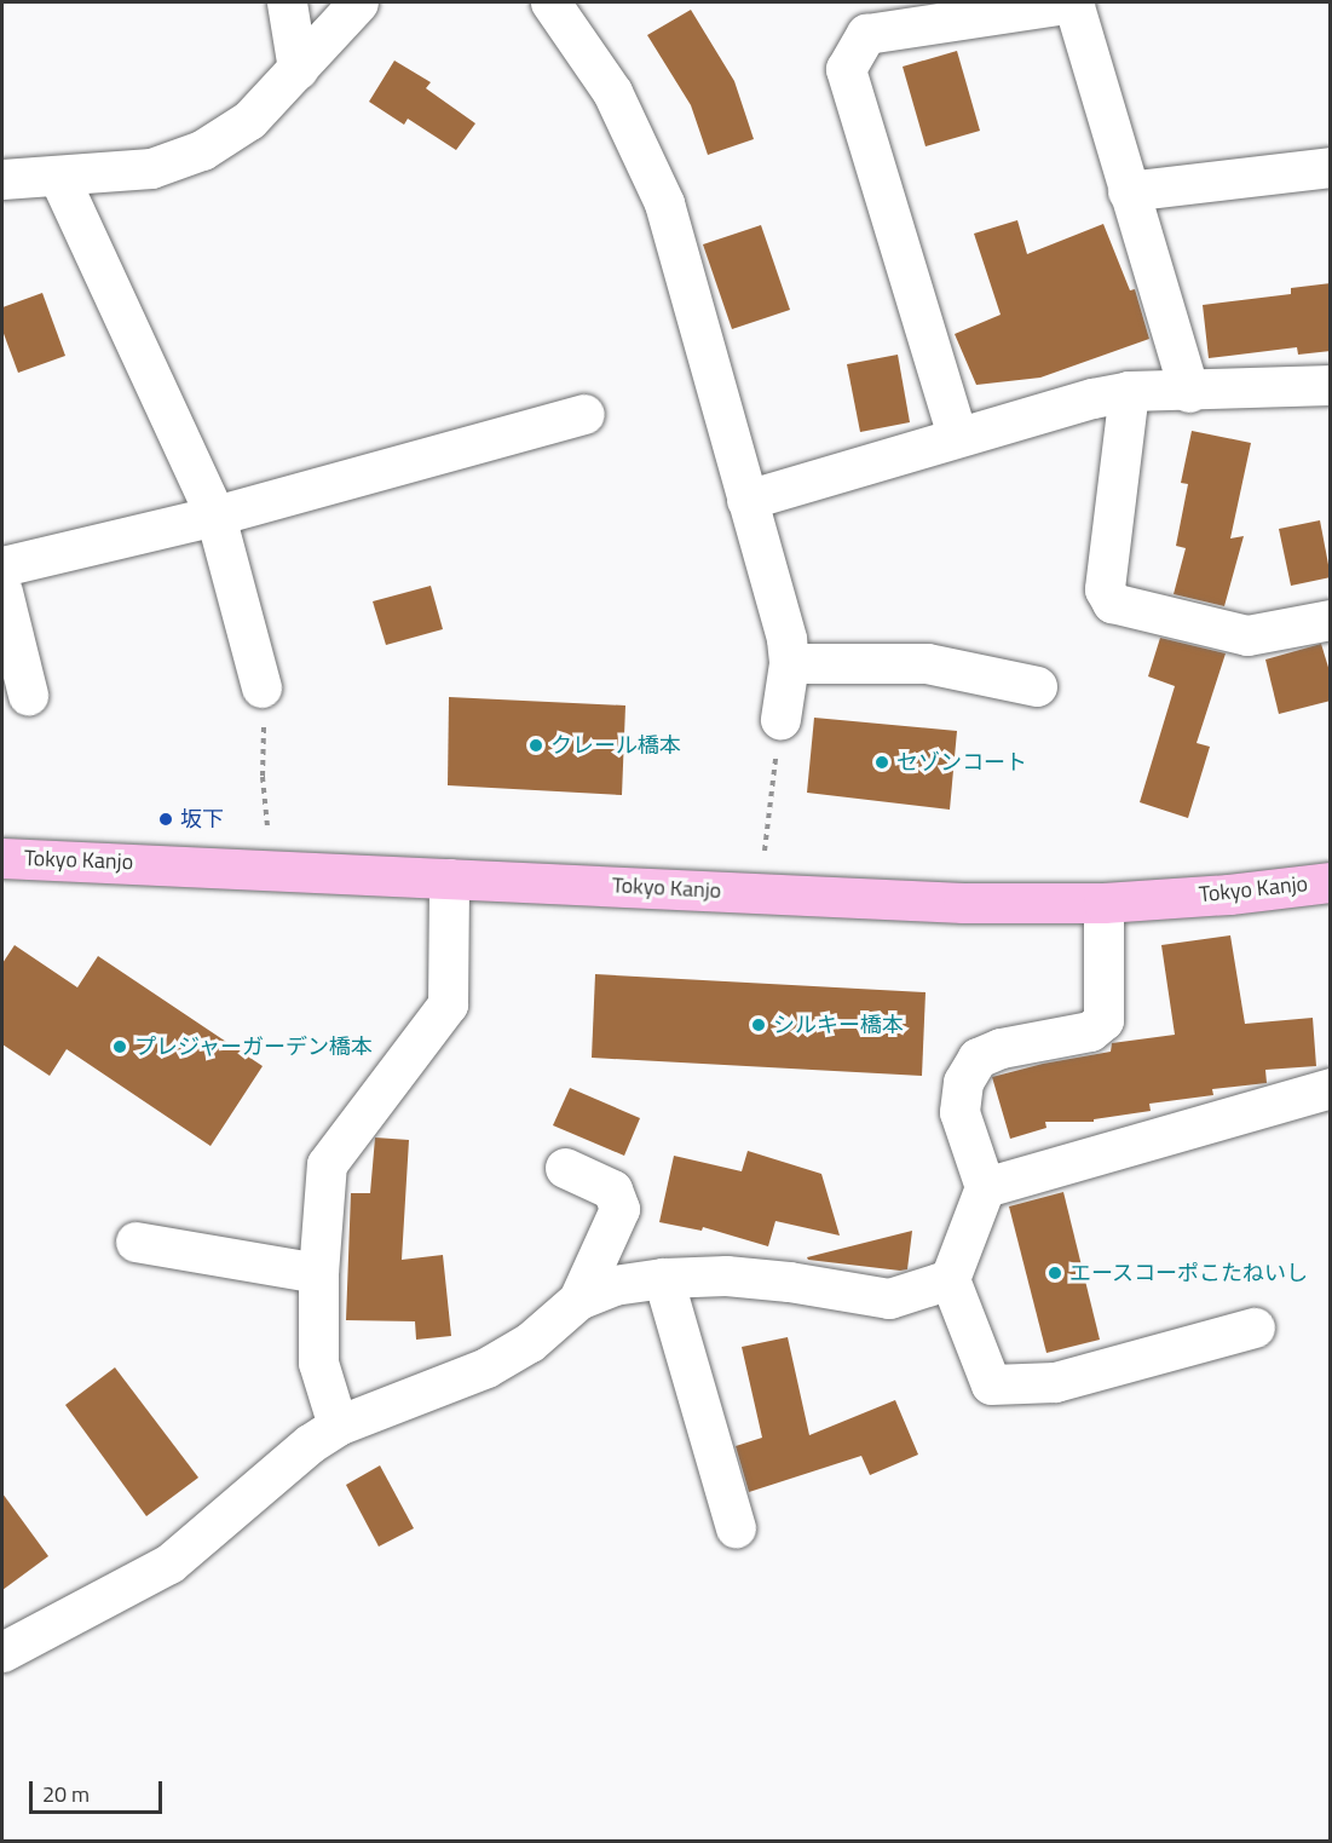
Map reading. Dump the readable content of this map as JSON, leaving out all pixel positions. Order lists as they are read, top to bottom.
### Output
{
  "streets": {
    "highway": ["Tokyo Kanjo"]
  },
  "places": [
    "クレール橋本",
    "セゾンコート",
    "坂下",
    "シルキー橋本",
    "プレジャーガーデン橋本",
    "エースコーポこたねいし"
  ],
  "scale_bar": "20 m"
}
